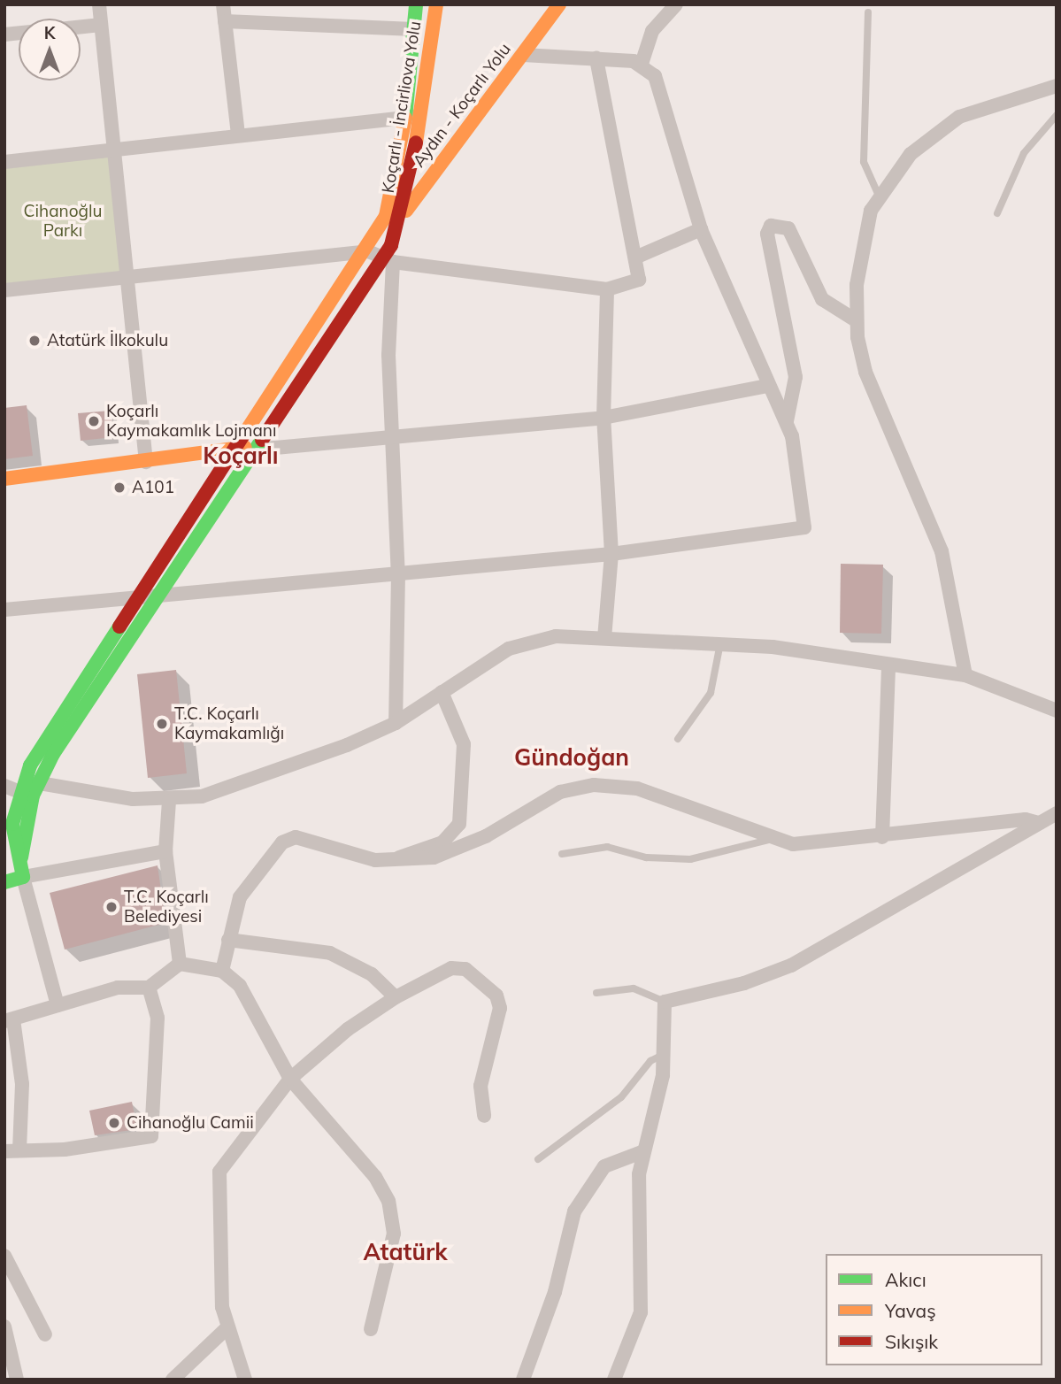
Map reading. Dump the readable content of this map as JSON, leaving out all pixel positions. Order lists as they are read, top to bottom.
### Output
{
  "streets": {
    "main road": ["Aydın - Koçarlı Yolu", "Koçarlı - İncirliova Yolu"]
  },
  "crossings": [
    ["Aydın - Koçarlı Yolu", "Koçarlı - İncirliova Yolu"]
  ],
  "districts": ["Koçarlı", "Gündoğan", "Atatürk"],
  "parks": ["Cihanoğlu Parkı"],
  "places": [
    "Atatürk İlkokulu",
    "Koçarlı Kaymakamlık Lojmanı",
    "A101",
    "T.C. Koçarlı Kaymakamlığı",
    "T.C. Koçarlı Belediyesi",
    "Cihanoğlu Camii"
  ],
  "legend": ["Akıcı", "Yavaş", "Sıkışık"],
  "north": "top"
}
